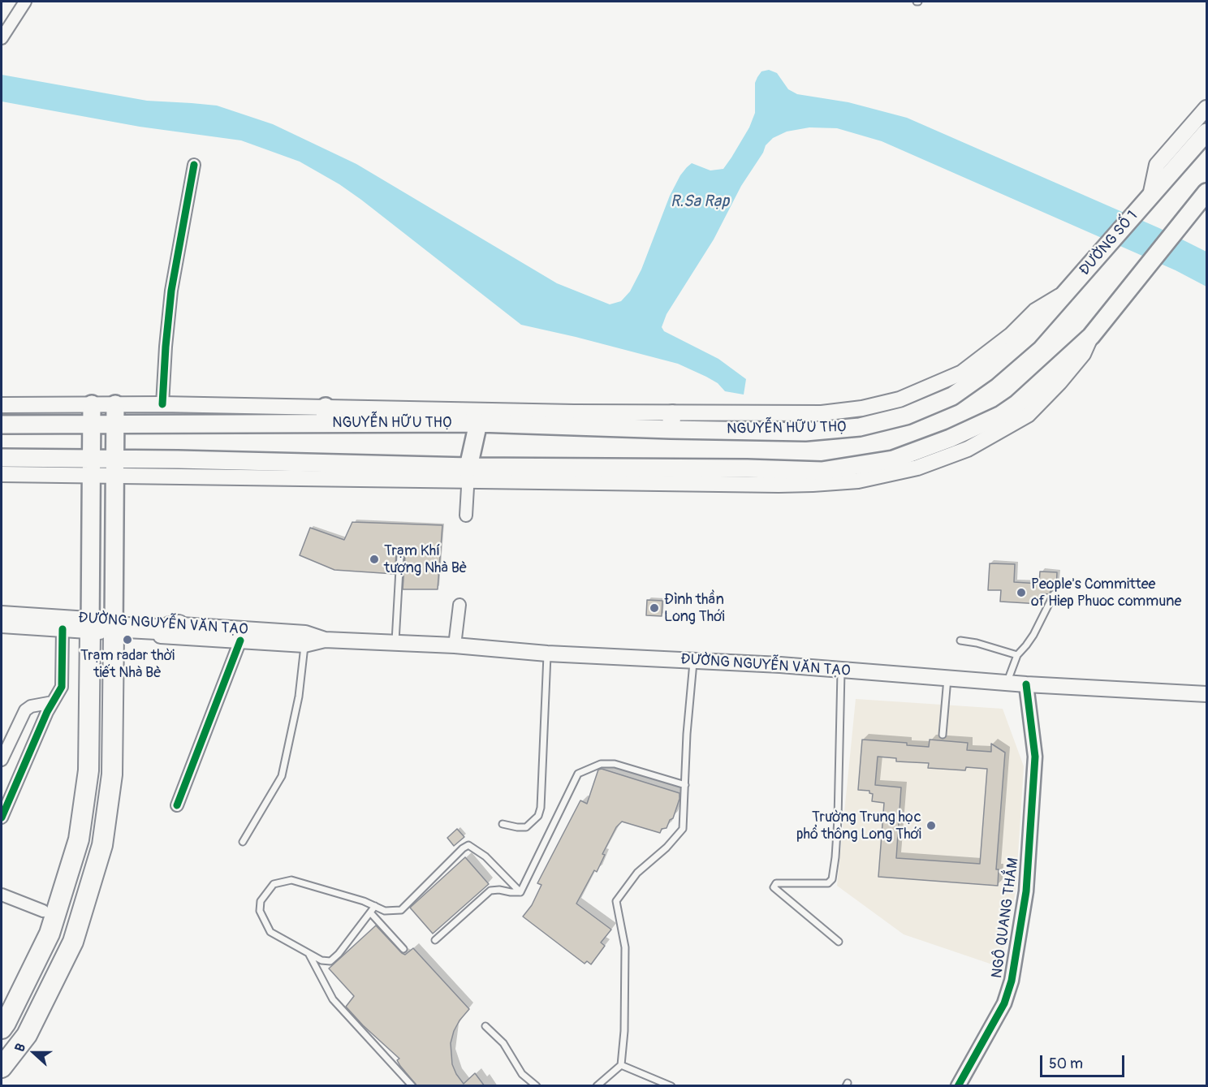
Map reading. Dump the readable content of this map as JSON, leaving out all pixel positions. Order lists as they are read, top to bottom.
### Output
{
  "streets": {
    "main road": ["ĐƯỜNG SỐ 1", "NGUYỄN HỮU THỌ", "ĐƯỜNG NGUYỄN VĂN TẠO"],
    "street": ["NGÔ QUANG THẮM"]
  },
  "crossings": [
    ["ĐƯỜNG SỐ 1", "NGUYỄN HỮU THỌ"],
    ["ĐƯỜNG NGUYỄN VĂN TẠO", "NGÔ QUANG THẮM"]
  ],
  "water": ["R.Sa Rạp"],
  "places": [
    "Trạm Khí tượng Nhà Bè",
    "People's Committee of Hiep Phuoc commune",
    "Đình thần Long Thới",
    "Trạm radar thời tiết Nhà Bè",
    "Trường Trung học phổ thông Long Thới"
  ],
  "scale_bar": "50 m",
  "north": "left"
}
